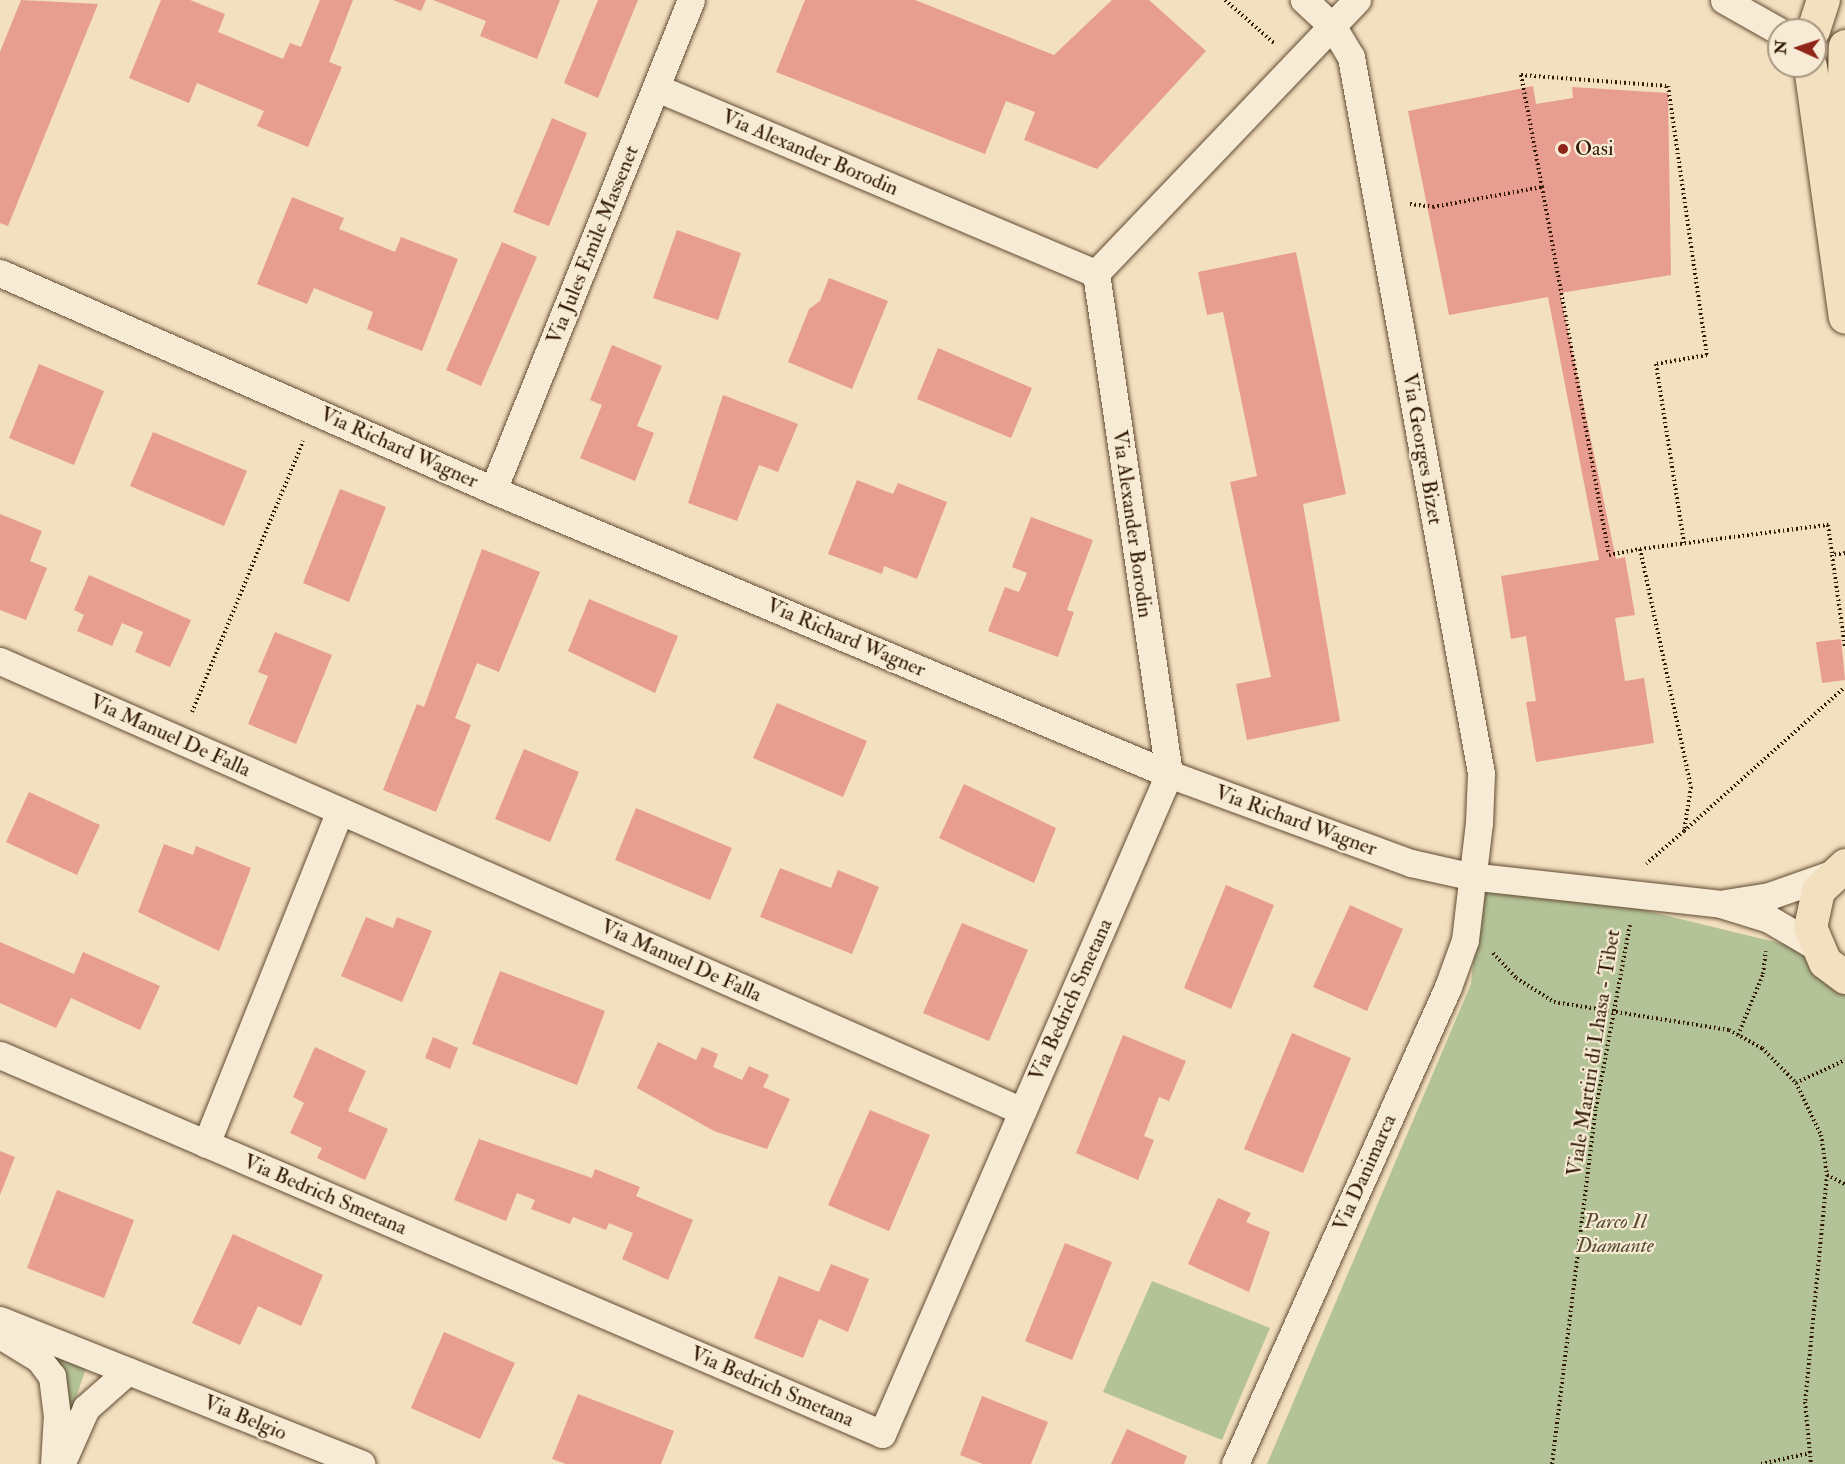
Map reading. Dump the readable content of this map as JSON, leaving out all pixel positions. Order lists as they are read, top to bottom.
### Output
{
  "streets": {
    "street": [
      "Via Alexander Borodin",
      "Via Jules Emile Massenet",
      "Via Richard Wagner",
      "Via Georges Bizet",
      "Via Manuel De Falla",
      "Via Bedrich Smetana",
      "Via Danimarca",
      "Via Belgio"
    ],
    "path": ["Viale Martiri di Lhasa - Tibet"]
  },
  "crossings": [
    ["Via Alexander Borodin", "Via Jules Emile Massenet"],
    ["Via Alexander Borodin", "Via Richard Wagner"],
    ["Via Alexander Borodin", "Via Bedrich Smetana"],
    ["Via Jules Emile Massenet", "Via Richard Wagner"],
    ["Via Richard Wagner", "Via Georges Bizet"],
    ["Via Richard Wagner", "Via Bedrich Smetana"],
    ["Via Richard Wagner", "Viale Martiri di Lhasa - Tibet"],
    ["Via Richard Wagner", "Via Danimarca"],
    ["Via Georges Bizet", "Via Danimarca"],
    ["Via Manuel De Falla", "Via Bedrich Smetana"]
  ],
  "parks": ["Parco Il Diamante"],
  "places": ["Oasi"],
  "north": "left"
}
